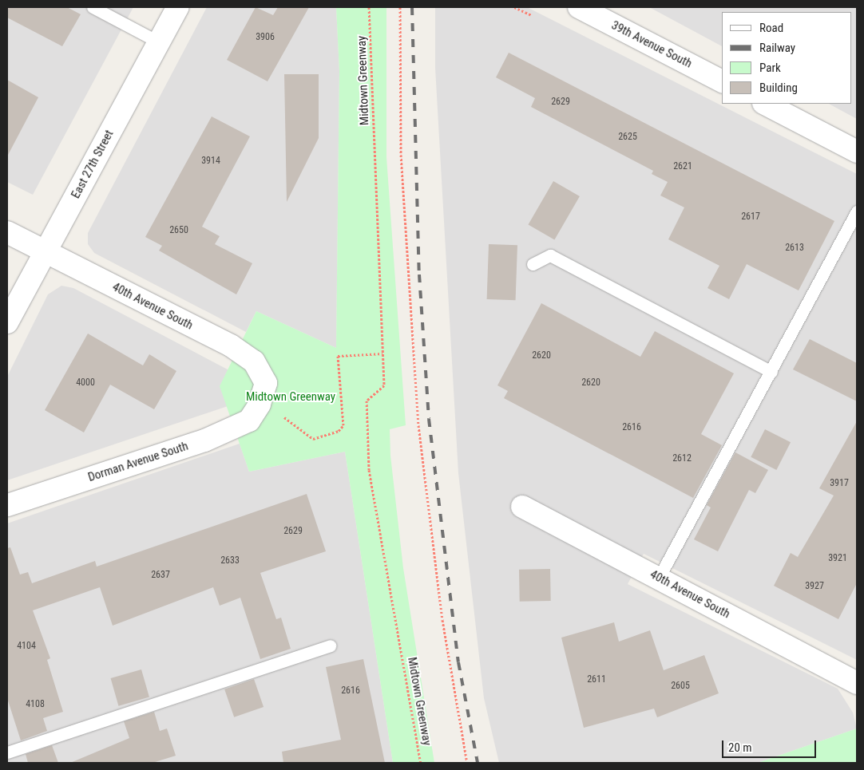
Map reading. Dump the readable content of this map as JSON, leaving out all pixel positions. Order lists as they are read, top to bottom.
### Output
{
  "streets": {
    "street": [
      "39th Avenue South",
      "East 27th Street",
      "40th Avenue South",
      "Dorman Avenue South"
    ],
    "path": ["Midtown Greenway"]
  },
  "crossings": [
    ["East 27th Street", "40th Avenue South"],
    ["40th Avenue South", "Dorman Avenue South"]
  ],
  "parks": ["Midtown Greenway"],
  "house_numbers": [
    "3906",
    "2629",
    "2625",
    "3914",
    "2621",
    "2617",
    "2650",
    "2613",
    "2620",
    "4000",
    "2620",
    "2616",
    "2612",
    "3917",
    "2629",
    "3921",
    "2633",
    "2637",
    "3927",
    "4104",
    "2611",
    "2605",
    "2616",
    "4108"
  ],
  "legend": [
    "Road",
    "Railway",
    "Park",
    "Building"
  ],
  "scale_bar": "20 m"
}
